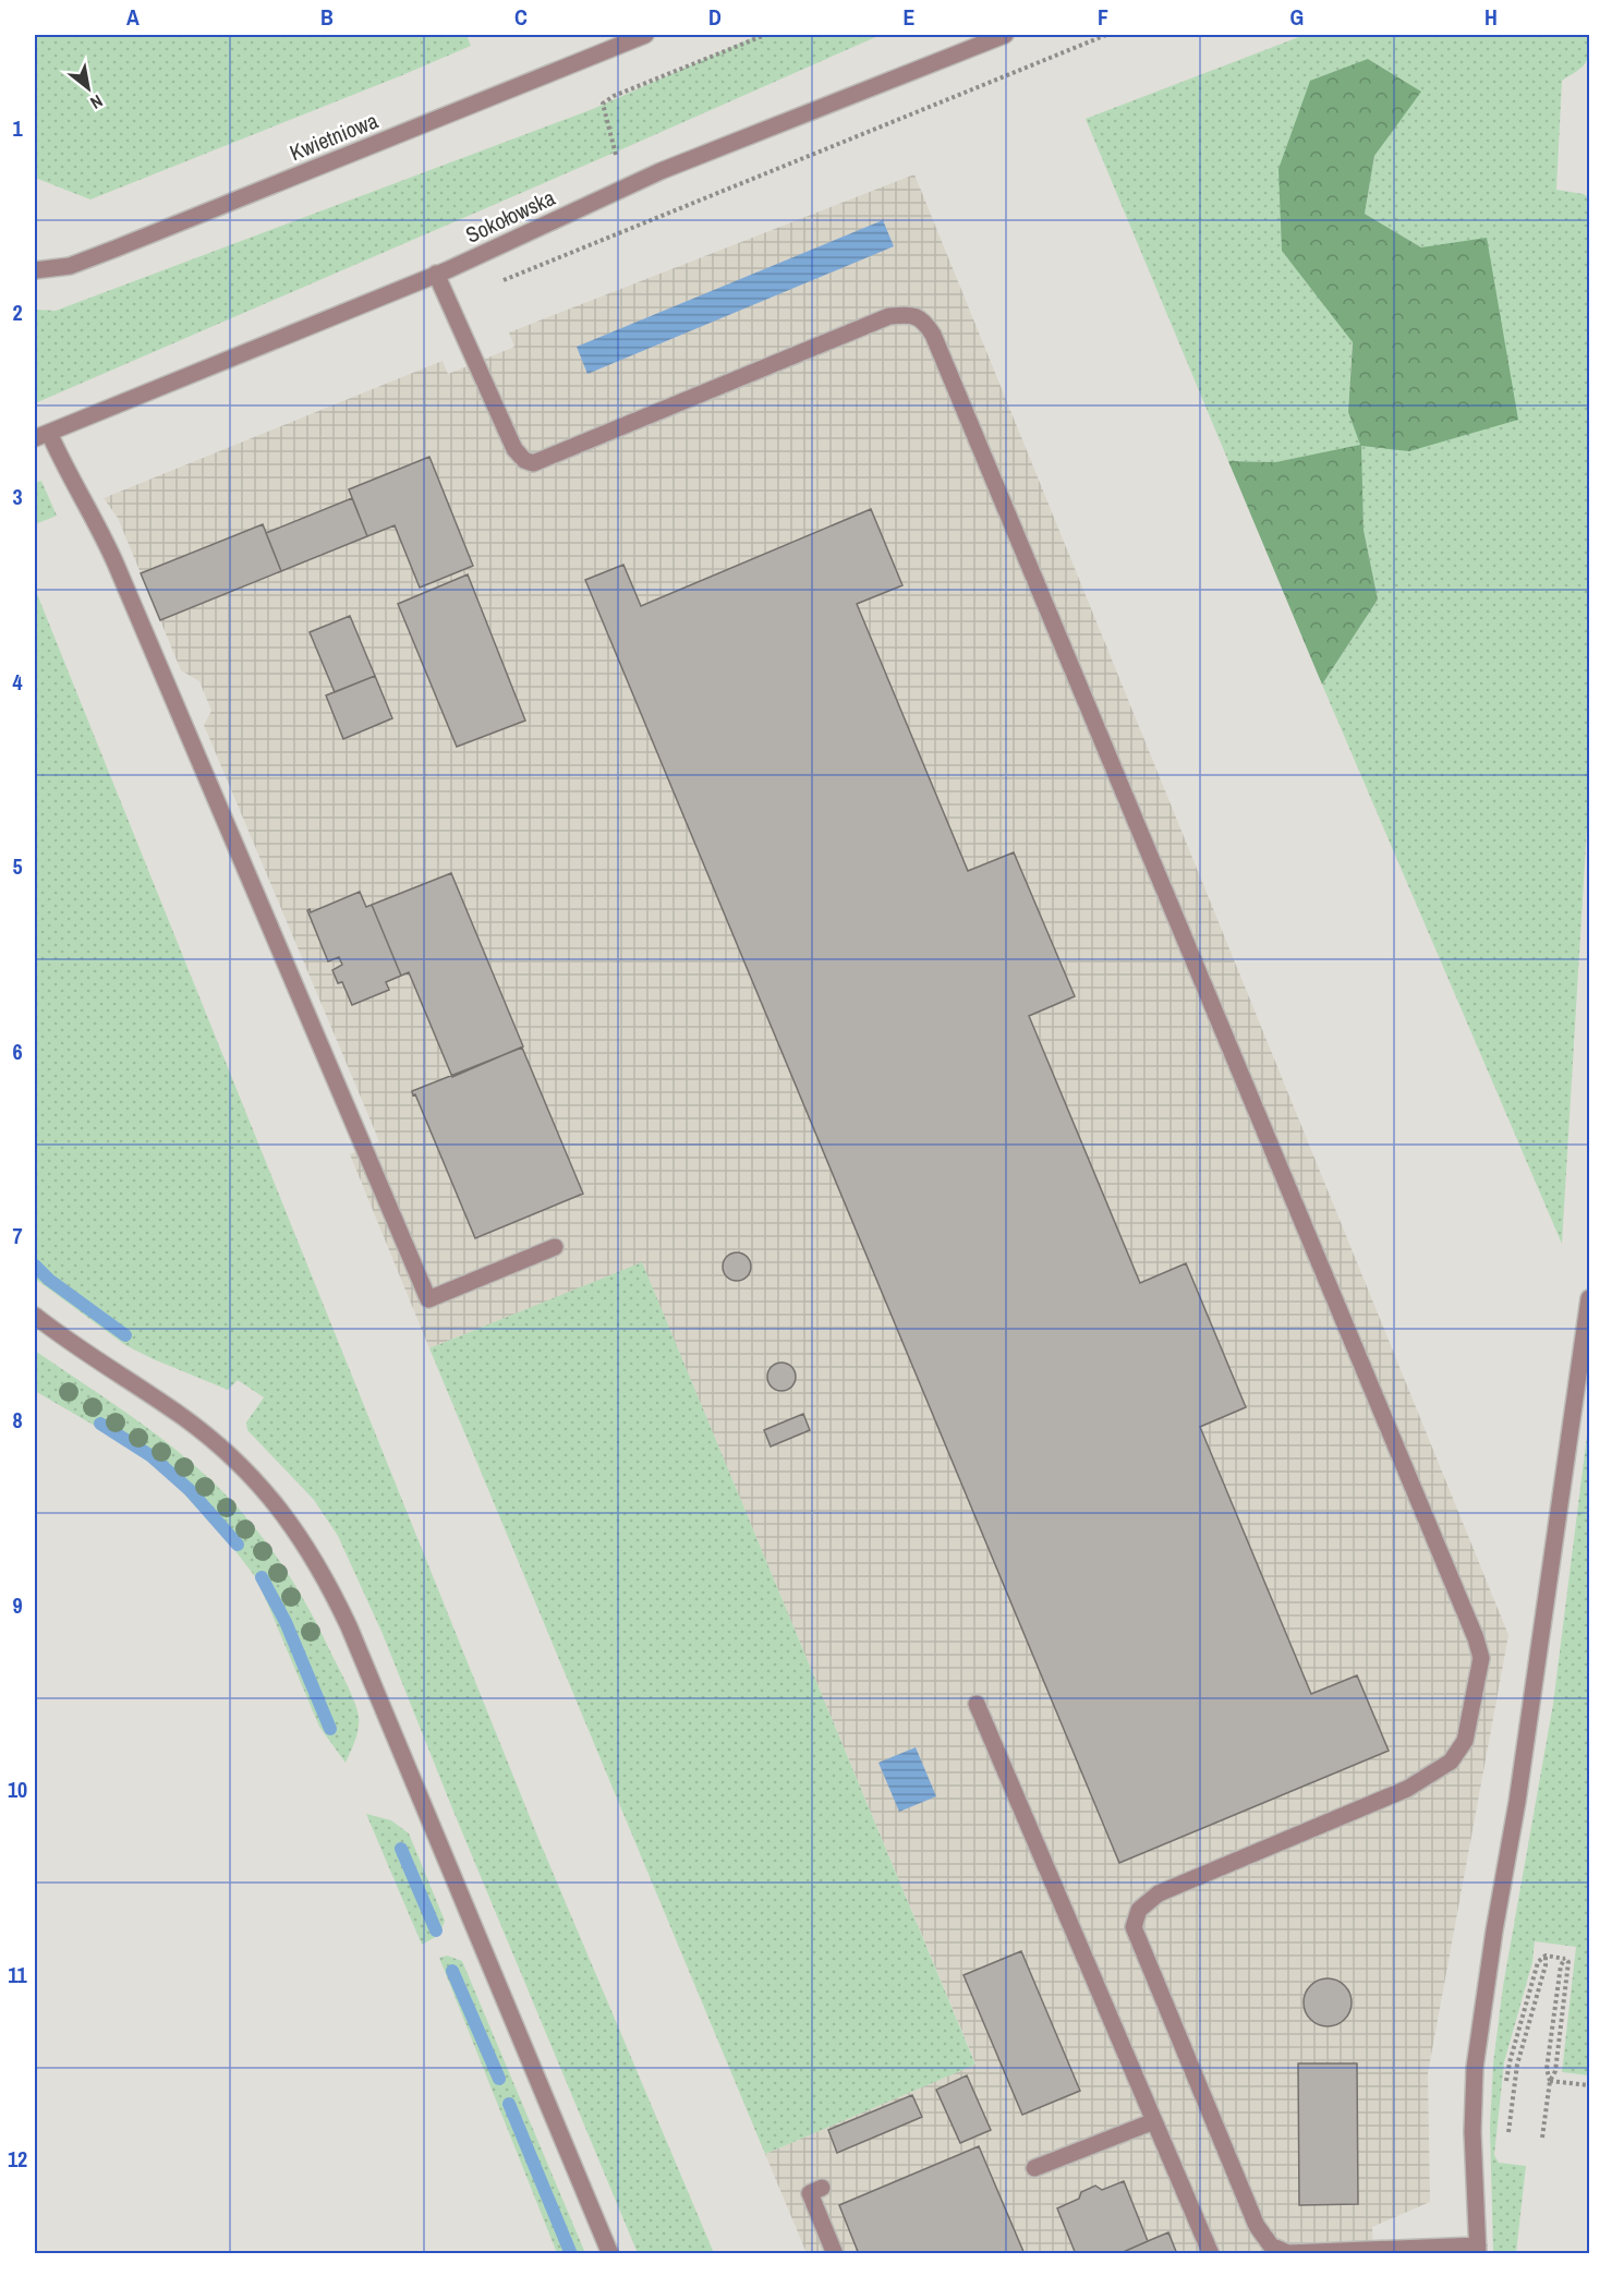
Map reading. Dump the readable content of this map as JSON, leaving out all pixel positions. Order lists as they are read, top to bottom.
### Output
{
  "streets": {
    "street": ["Kwietniowa", "Sokołowska"]
  },
  "north": "bottom right",
  "grid": {
    "columns": [
      "A",
      "B",
      "C",
      "D",
      "E",
      "F",
      "G",
      "H"
    ],
    "rows": [
      "1",
      "2",
      "3",
      "4",
      "5",
      "6",
      "7",
      "8",
      "9",
      "10",
      "11",
      "12"
    ]
  }
}
